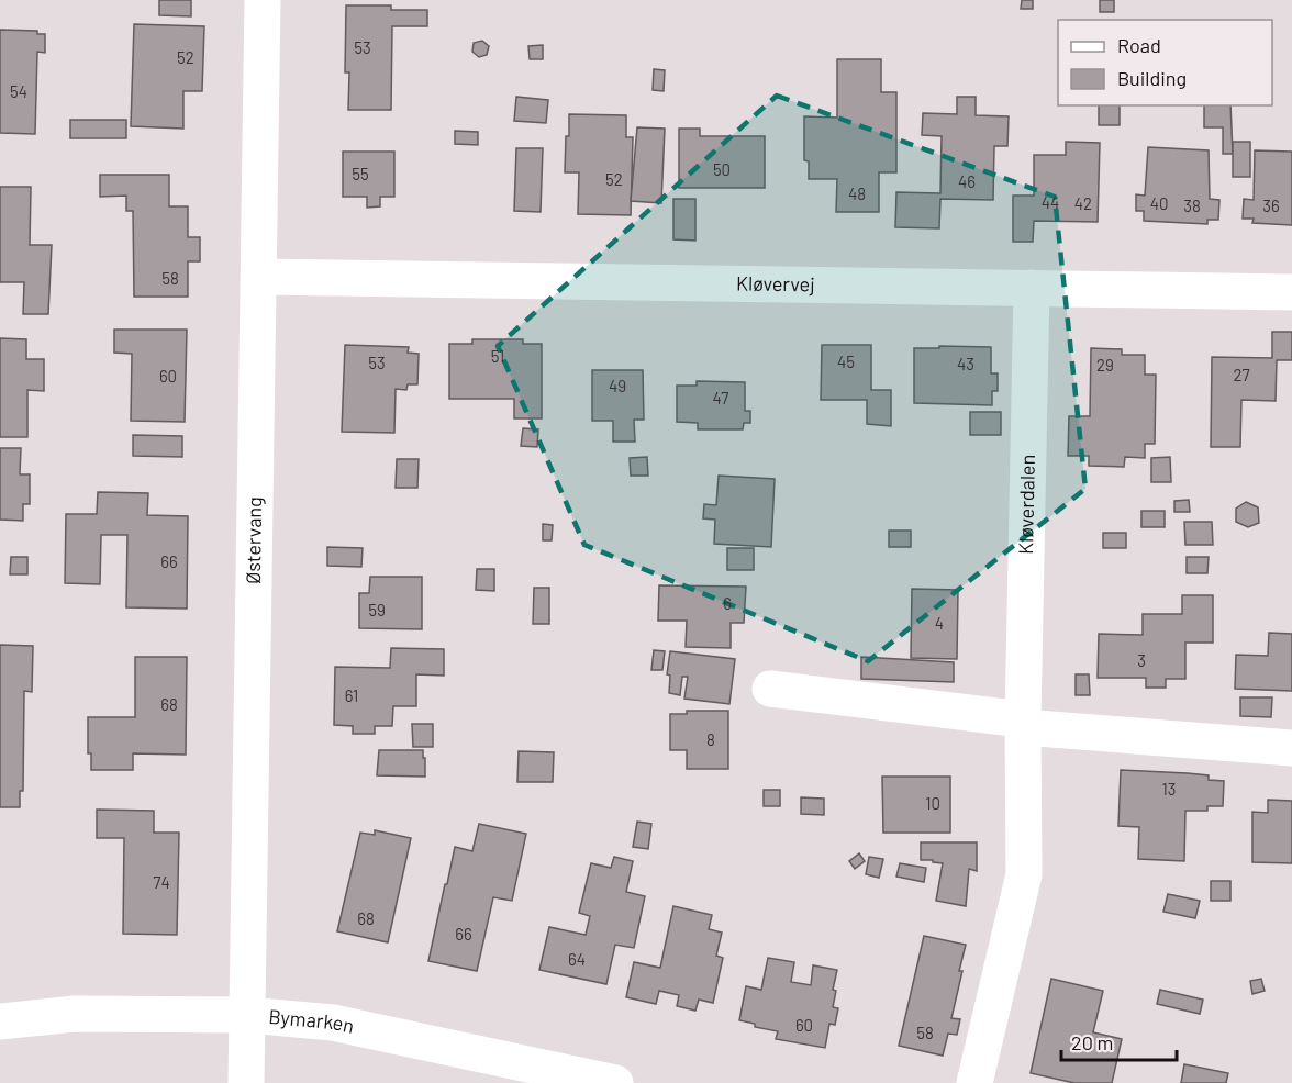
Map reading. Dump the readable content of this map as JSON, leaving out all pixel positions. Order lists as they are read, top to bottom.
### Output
{
  "streets": {
    "street": [
      "Kløvervej",
      "Kløverdalen",
      "Østervang",
      "Bymarken"
    ]
  },
  "crossings": [
    ["Kløvervej", "Kløverdalen"],
    ["Kløvervej", "Østervang"],
    ["Østervang", "Bymarken"]
  ],
  "house_numbers": [
    "53",
    "52",
    "54",
    "50",
    "55",
    "52",
    "46",
    "48",
    "44",
    "42",
    "40",
    "38",
    "36",
    "58",
    "51",
    "45",
    "53",
    "43",
    "29",
    "27",
    "60",
    "49",
    "47",
    "66",
    "6",
    "59",
    "4",
    "3",
    "61",
    "68",
    "8",
    "13",
    "10",
    "74",
    "68",
    "66",
    "64",
    "60",
    "58"
  ],
  "legend": ["Road", "Building"],
  "scale_bar": "20 m"
}
